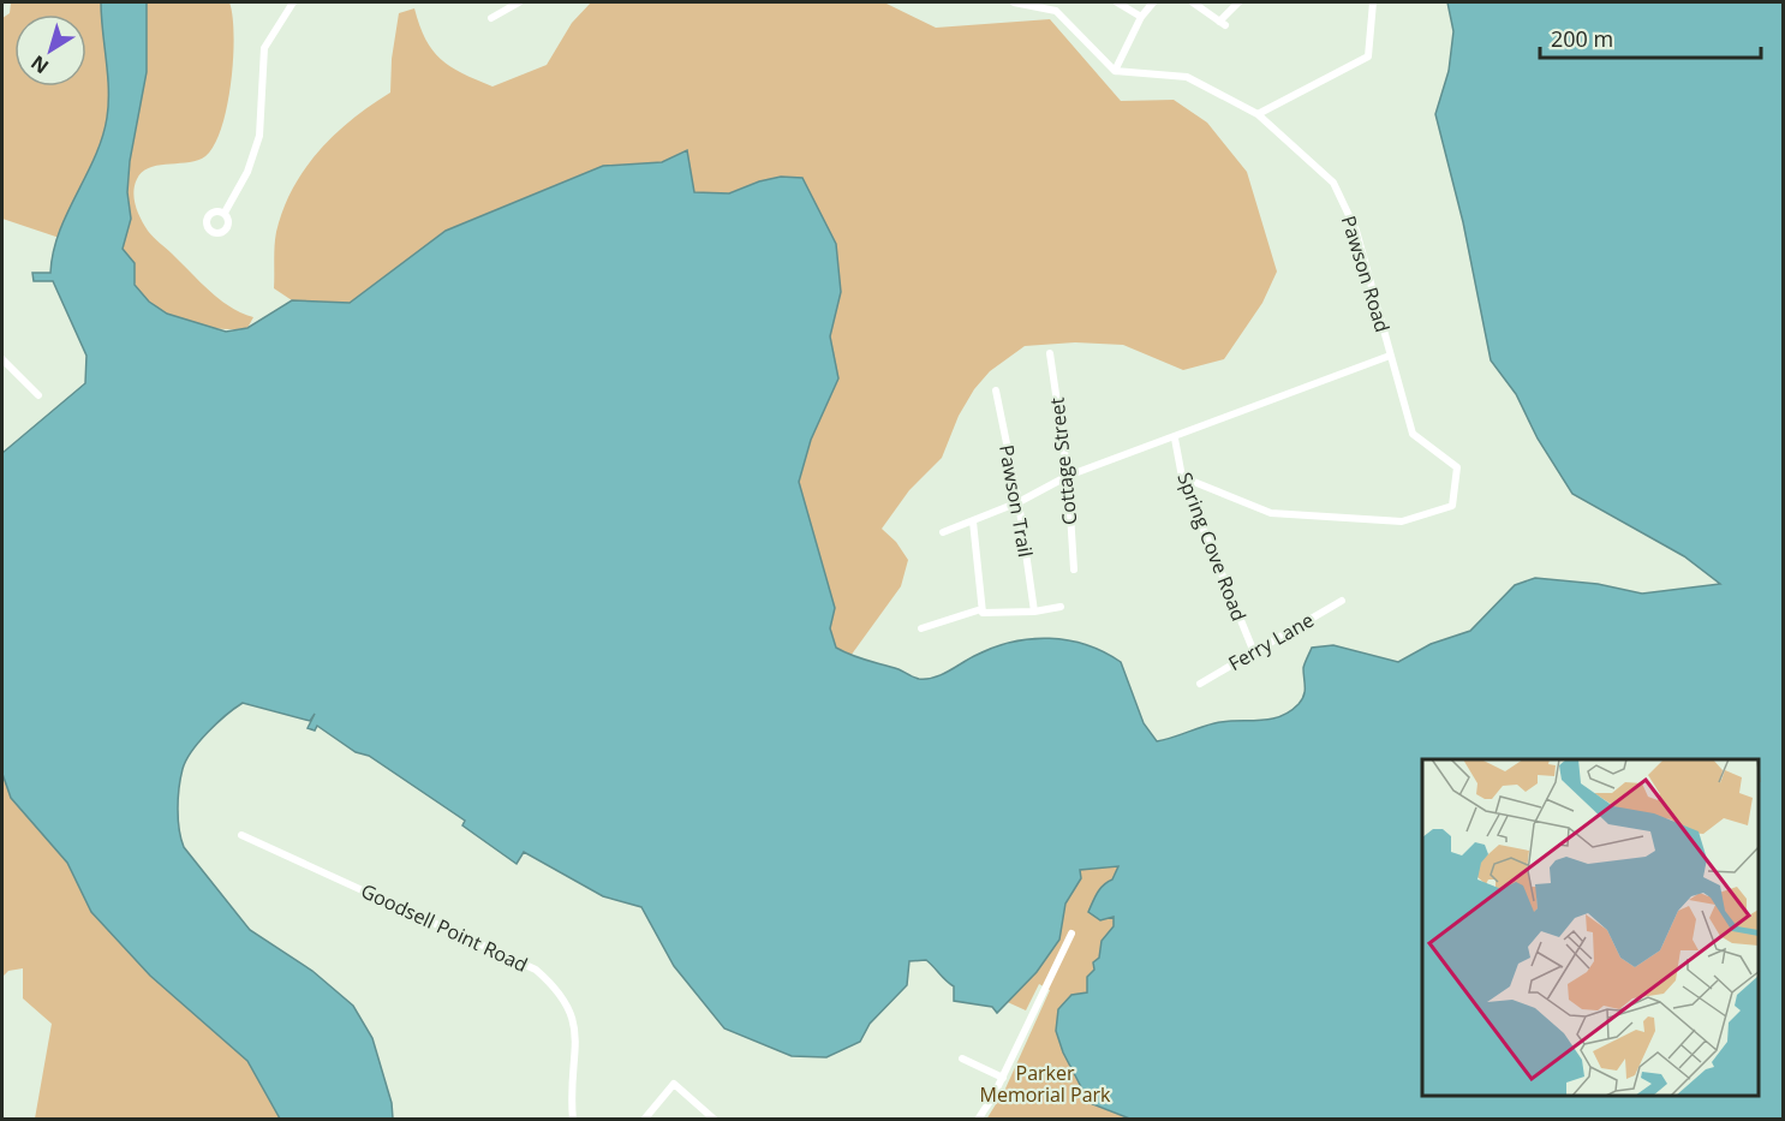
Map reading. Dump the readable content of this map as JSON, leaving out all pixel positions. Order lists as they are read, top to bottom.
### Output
{
  "streets": {
    "street": [
      "Pawson Road",
      "Cottage Street",
      "Pawson Trail",
      "Spring Cove Road",
      "Ferry Lane",
      "Goodsell Point Road"
    ]
  },
  "crossings": [
    ["Pawson Road", "Cottage Street"],
    ["Pawson Road", "Pawson Trail"],
    ["Pawson Road", "Spring Cove Road"],
    ["Spring Cove Road", "Ferry Lane"]
  ],
  "parks": ["Parker Memorial Park"],
  "scale_bar": "200 m",
  "north": "bottom left"
}
